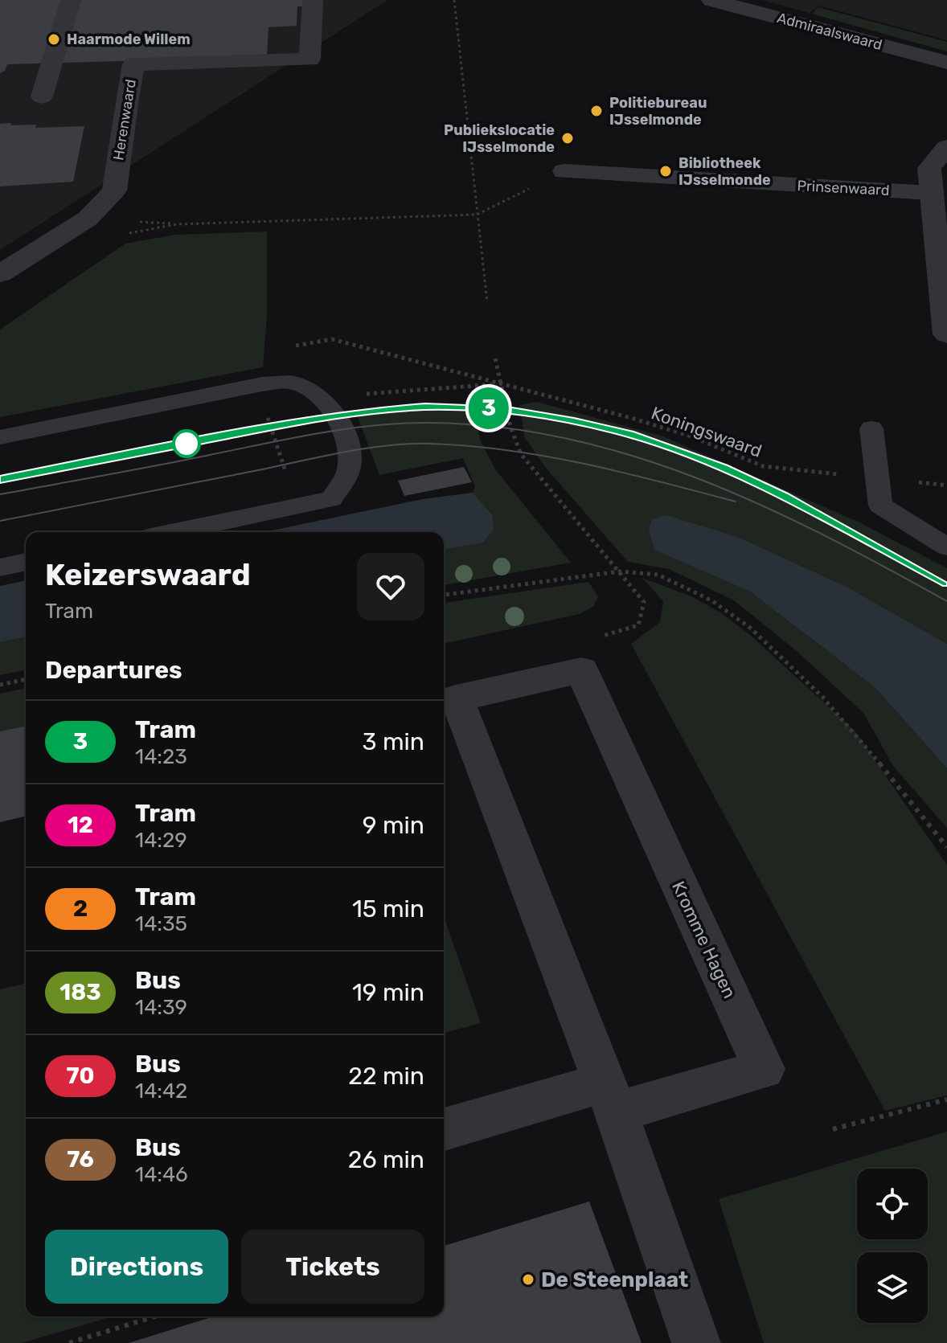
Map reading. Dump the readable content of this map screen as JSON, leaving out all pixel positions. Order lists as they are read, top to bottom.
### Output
{
  "streets": {
    "street": [
      "Admiraalswaard",
      "Herenwaard",
      "Prinsenwaard",
      "Kromme Hagen"
    ],
    "path": ["Koningswaard"]
  },
  "places": [
    "Haarmode Willem",
    "Politiebureau IJsselmonde",
    "Publiekslocatie IJsselmonde",
    "Bibliotheek IJsselmonde",
    "De Steenplaat"
  ],
  "lines": ["tram line 3"],
  "page": {
    "on_map": "3",
    "heading": [
      ["Keizerswaard", "Tram"],
      "Departures"
    ],
    "list": [
      {
        "mark": "3",
        "name": "Tram",
        "note": "14:23",
        "value": "3 min"
      },
      {
        "mark": "12",
        "name": "Tram",
        "note": "14:29",
        "value": "9 min"
      },
      {
        "mark": "2",
        "name": "Tram",
        "note": "14:35",
        "value": "15 min"
      },
      {
        "mark": "183",
        "name": "Bus",
        "note": "14:39",
        "value": "19 min"
      },
      {
        "mark": "70",
        "name": "Bus",
        "note": "14:42",
        "value": "22 min"
      },
      {
        "mark": "76",
        "name": "Bus",
        "note": "14:46",
        "value": "26 min"
      }
    ],
    "buttons": ["Directions", "Tickets"]
  }
}
